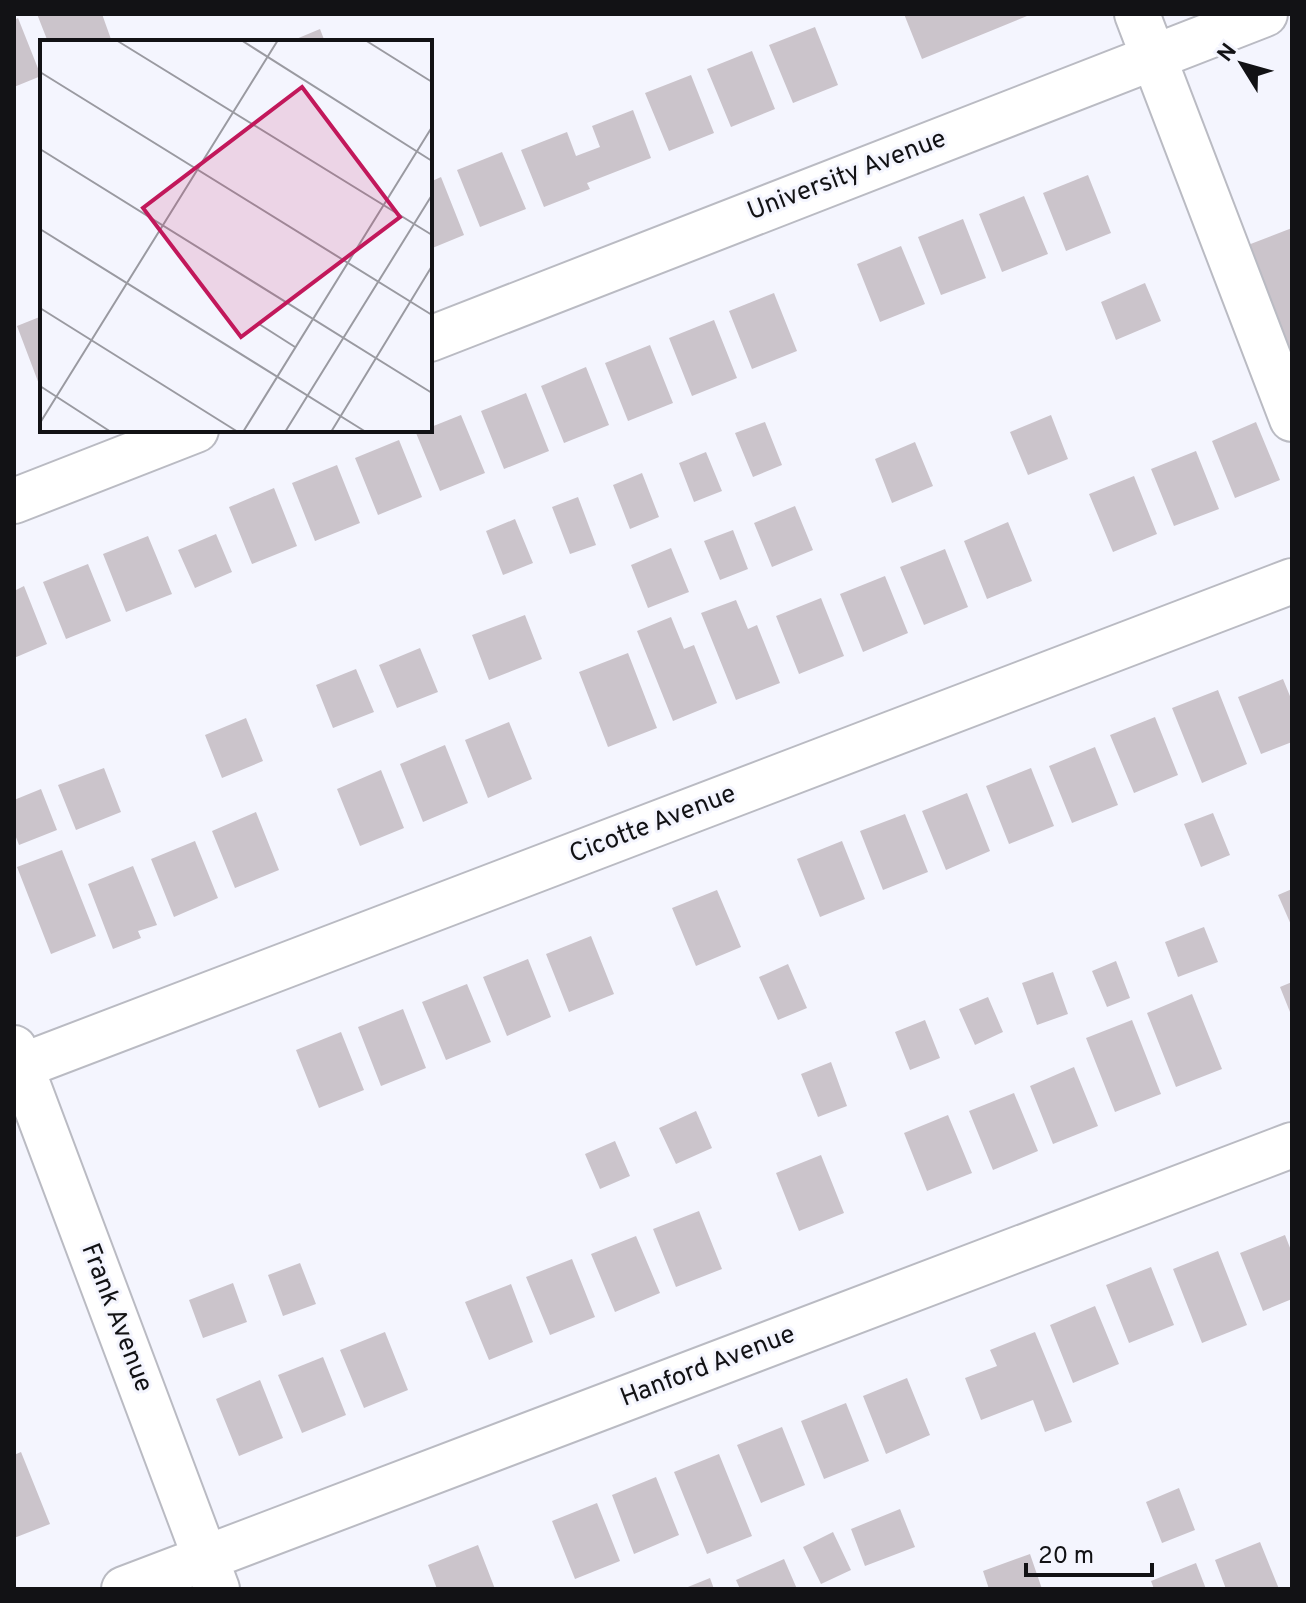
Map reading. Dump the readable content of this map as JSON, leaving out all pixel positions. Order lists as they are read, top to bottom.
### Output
{
  "streets": {
    "street": [
      "University Avenue",
      "Cicotte Avenue",
      "Frank Avenue",
      "Hanford Avenue"
    ]
  },
  "crossings": [
    ["Cicotte Avenue", "Frank Avenue"],
    ["Frank Avenue", "Hanford Avenue"]
  ],
  "scale_bar": "20 m",
  "north": "top left"
}
